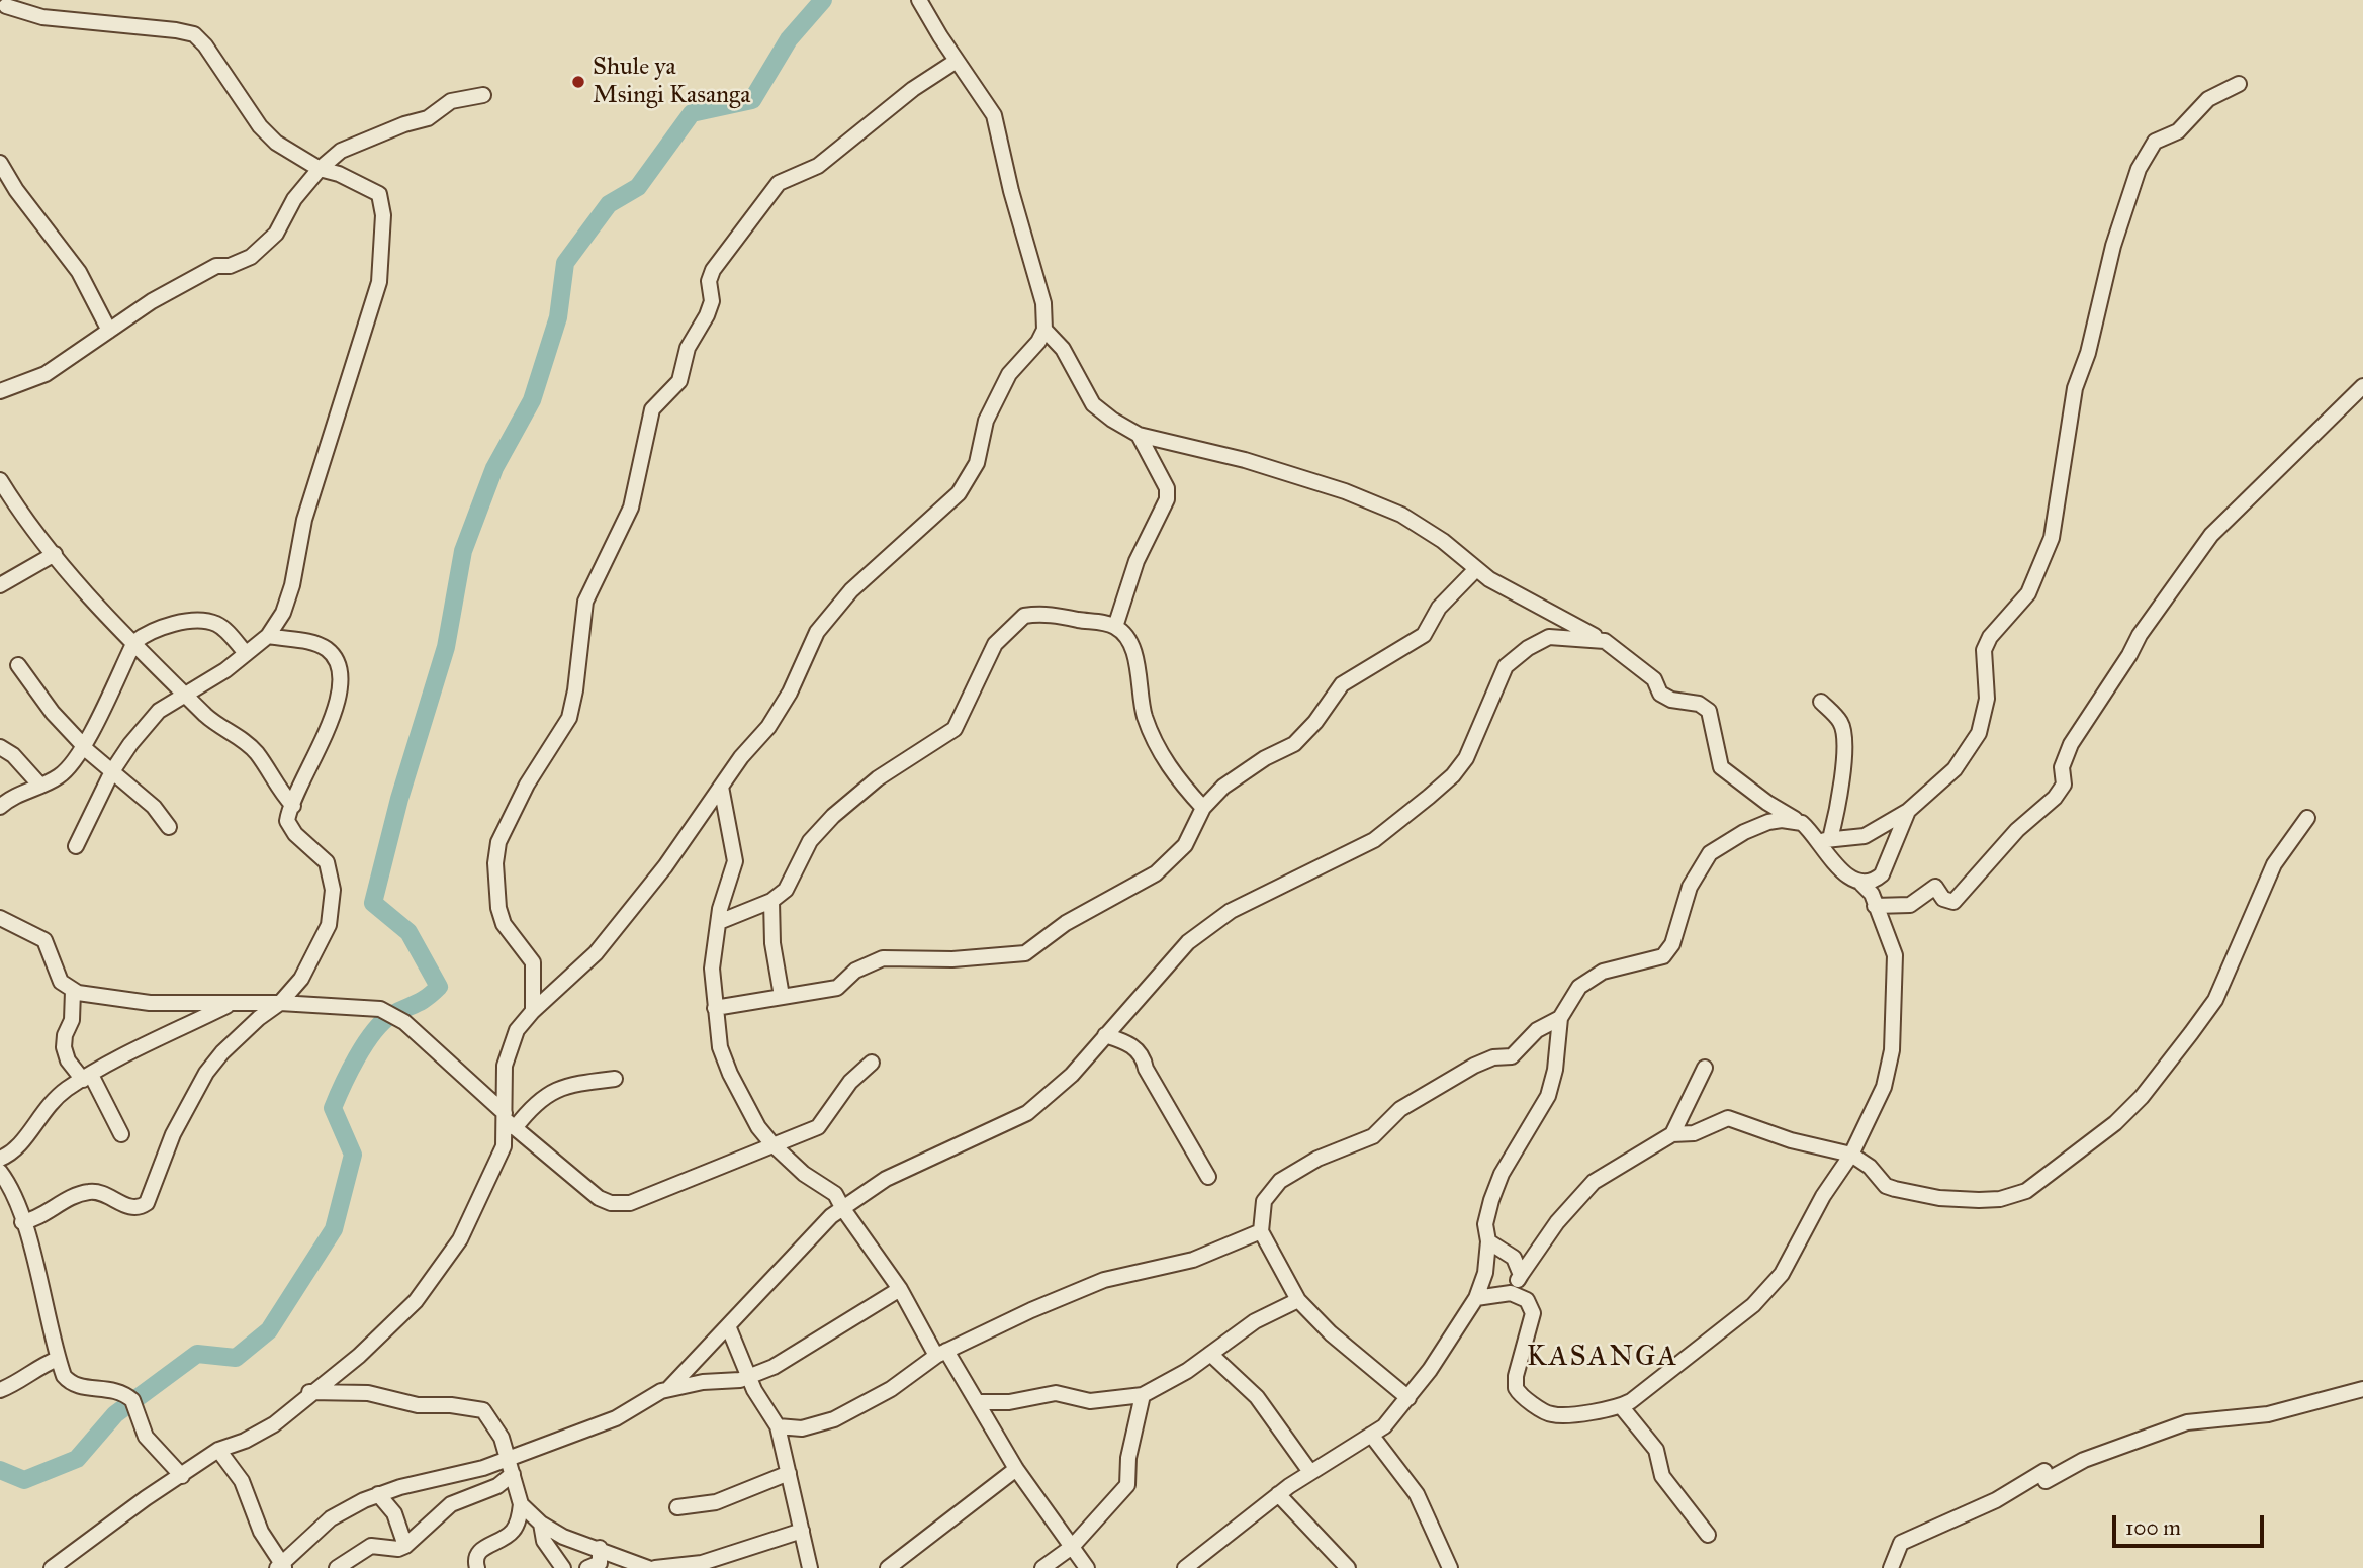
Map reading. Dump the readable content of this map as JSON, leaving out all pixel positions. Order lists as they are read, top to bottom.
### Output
{
  "districts": ["KASANGA"],
  "places": ["Shule ya Msingi Kasanga"],
  "scale_bar": "100 m"
}
